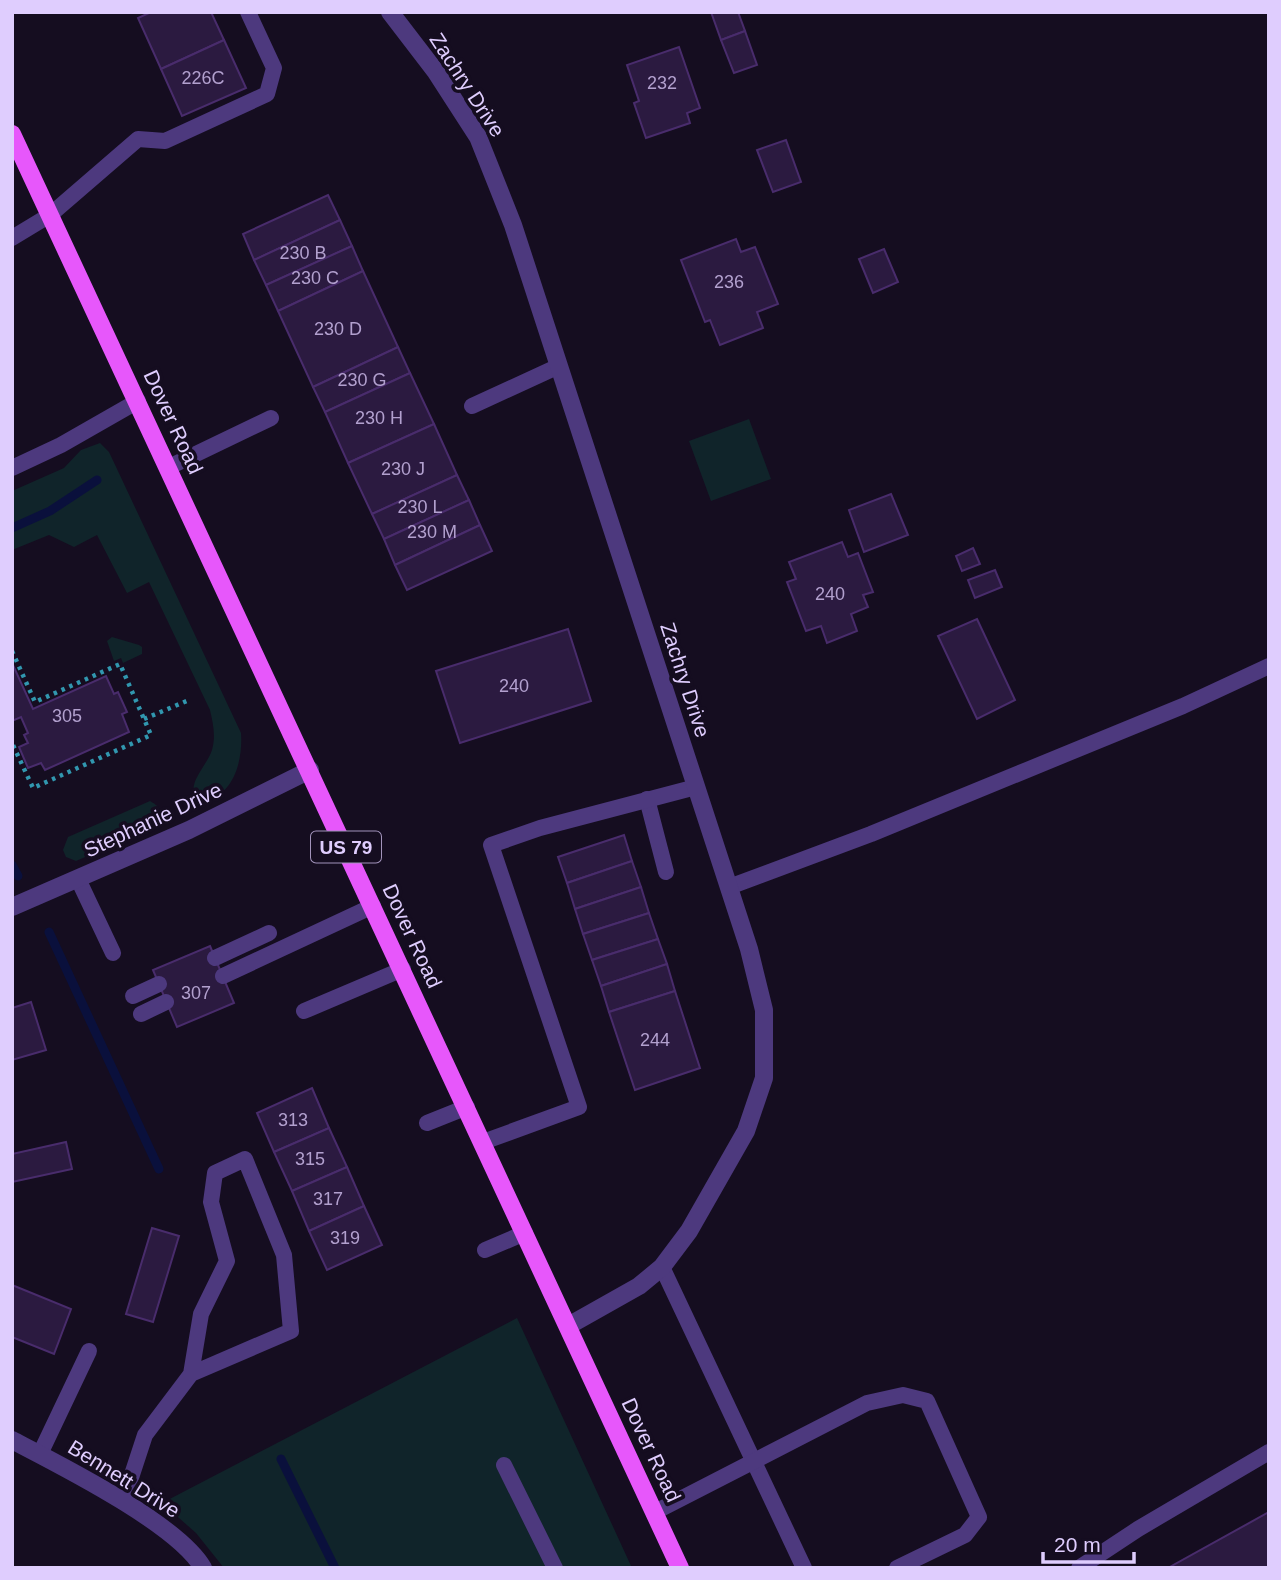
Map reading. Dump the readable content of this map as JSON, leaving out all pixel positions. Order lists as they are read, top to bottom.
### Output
{
  "streets": {
    "main road": ["Dover Road", "US 79"],
    "street": ["Zachry Drive", "Stephanie Drive", "Bennett Drive"]
  },
  "crossings": [
    ["Zachry Drive", "Dover Road"],
    ["Dover Road", "Stephanie Drive"]
  ],
  "house_numbers": [
    "226C",
    "232",
    "230 B",
    "230 C",
    "236",
    "230 D",
    "230 G",
    "230 H",
    "230 J",
    "230 L",
    "230 M",
    "240",
    "240",
    "305",
    "307",
    "244",
    "313",
    "315",
    "317",
    "319"
  ],
  "scale_bar": "20 m"
}
